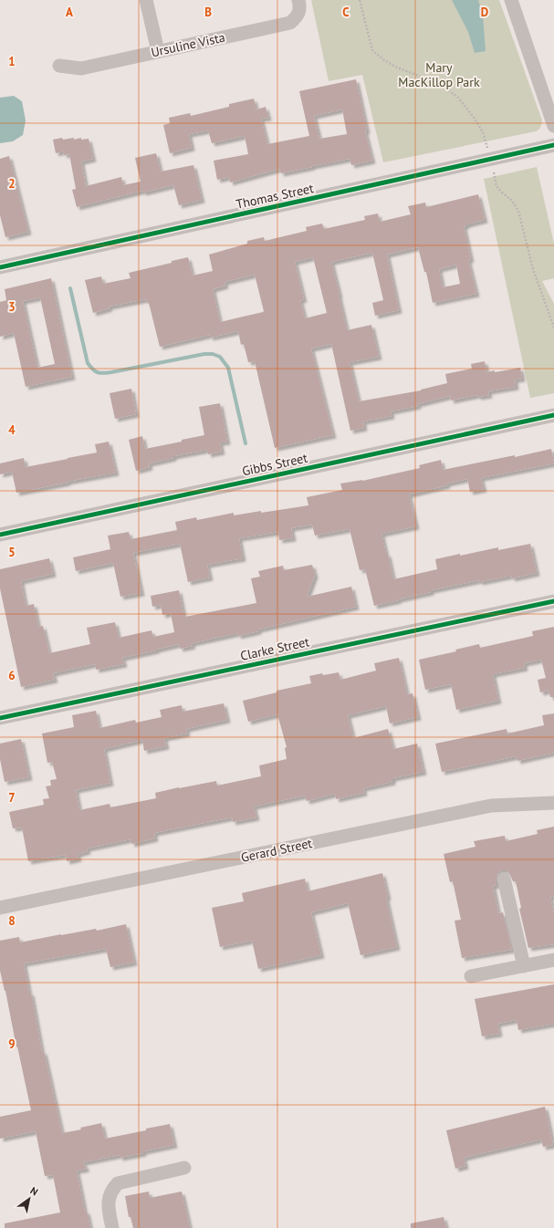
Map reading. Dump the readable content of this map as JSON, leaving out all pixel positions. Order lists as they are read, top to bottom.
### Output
{
  "streets": {
    "street": [
      "Ursuline Vista",
      "Thomas Street",
      "Gibbs Street",
      "Clarke Street",
      "Gerard Street"
    ]
  },
  "parks": ["Mary MacKillop Park"],
  "north": "top right",
  "grid": {
    "columns": [
      "A",
      "B",
      "C",
      "D"
    ],
    "rows": [
      "1",
      "2",
      "3",
      "4",
      "5",
      "6",
      "7",
      "8",
      "9"
    ]
  }
}
